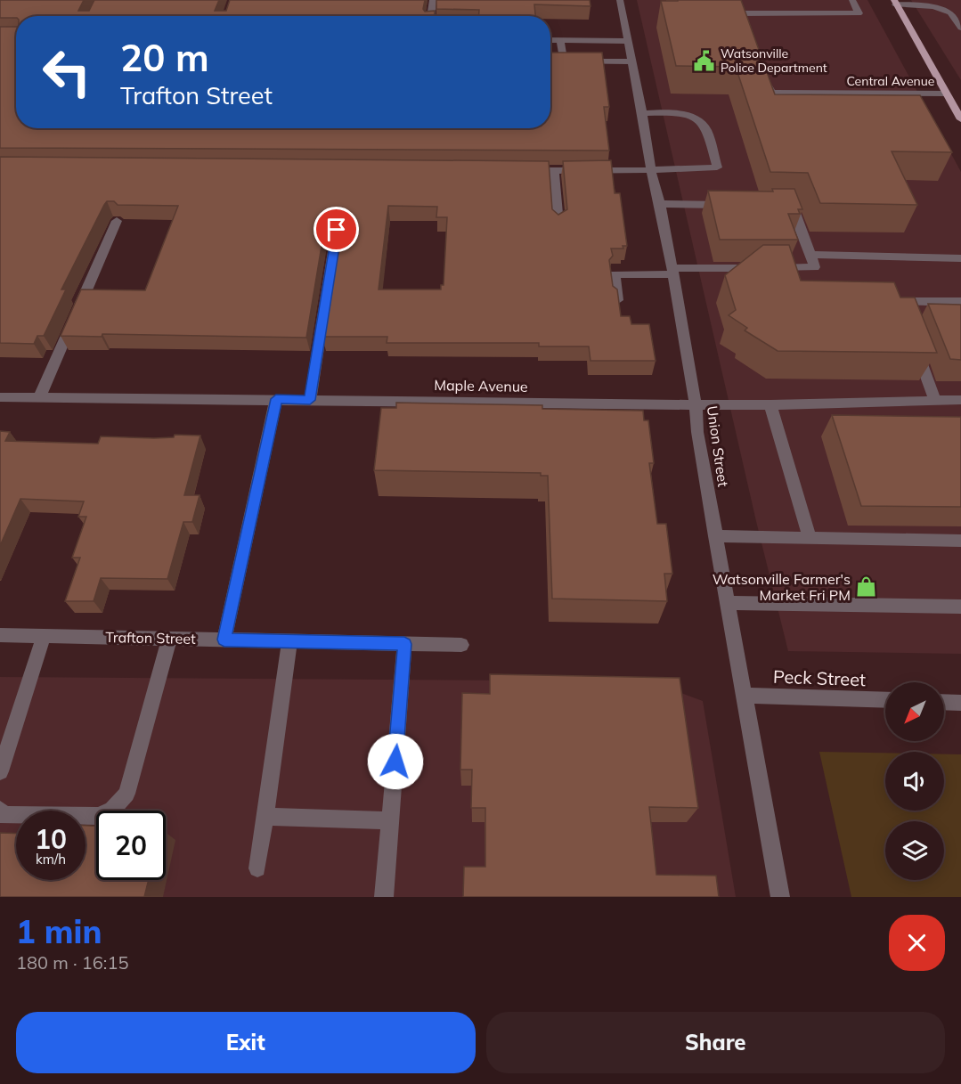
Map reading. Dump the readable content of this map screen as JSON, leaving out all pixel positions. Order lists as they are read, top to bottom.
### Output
{
  "streets": {
    "street": [
      "Central Avenue",
      "Maple Avenue",
      "Union Street",
      "Trafton Street",
      "Peck Street"
    ]
  },
  "crossings": [
    ["Maple Avenue", "Union Street"],
    ["Union Street", "Peck Street"]
  ],
  "places": {
    "public building": ["Watsonville Police Department"],
    "shop": ["Watsonville Farmer's Market Fri PM"]
  },
  "north": "bottom left",
  "page": {
    "turn": ["20 m", "Trafton Street"],
    "speed": "10 km/h",
    "limit": "20",
    "heading": ["1 min", "180 m · 16:15"],
    "buttons": ["Exit", "Share"]
  }
}
